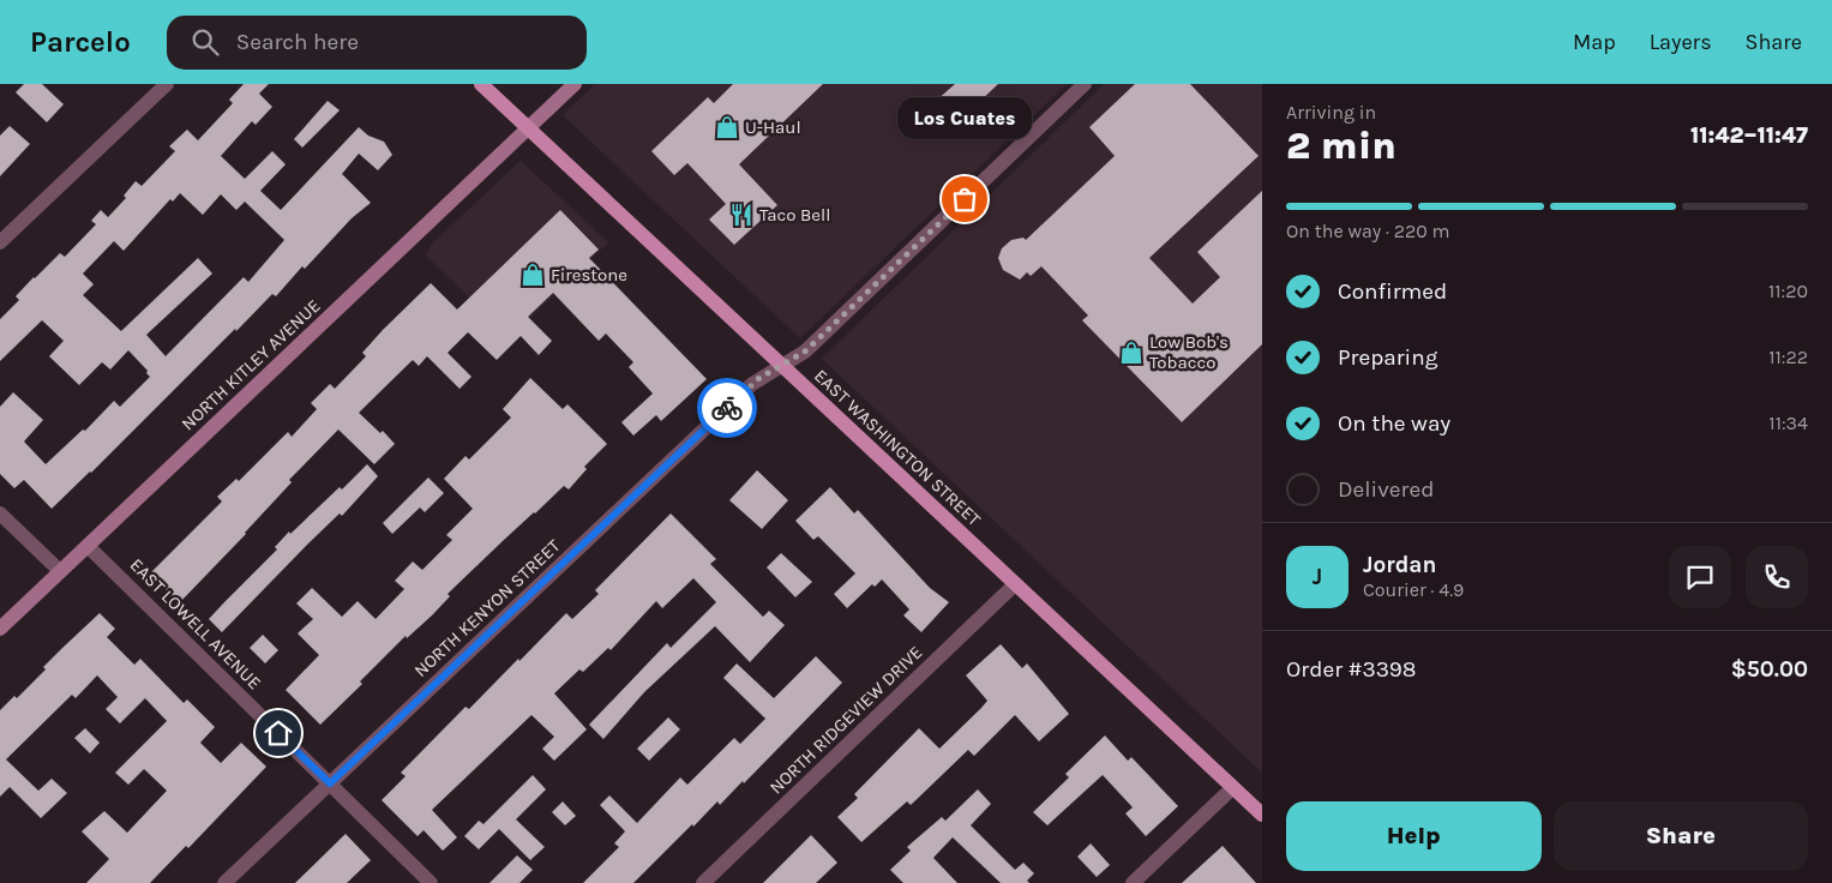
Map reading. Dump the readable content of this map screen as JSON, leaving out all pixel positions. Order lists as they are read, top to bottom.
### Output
{
  "streets": {
    "main road": ["EAST WASHINGTON STREET"],
    "street": [
      "NORTH KITLEY AVENUE",
      "NORTH KENYON STREET",
      "EAST LOWELL AVENUE",
      "NORTH RIDGEVIEW DRIVE"
    ]
  },
  "crossings": [
    ["NORTH KITLEY AVENUE", "EAST WASHINGTON STREET"],
    ["NORTH KITLEY AVENUE", "EAST LOWELL AVENUE"],
    ["EAST WASHINGTON STREET", "NORTH KENYON STREET"],
    ["EAST WASHINGTON STREET", "NORTH RIDGEVIEW DRIVE"],
    ["NORTH KENYON STREET", "EAST LOWELL AVENUE"]
  ],
  "places": {
    "shop": ["U-Haul", "Firestone", "Low Bob's Tobacco"],
    "other": ["Los Cuates"],
    "restaurant": ["Taco Bell"]
  },
  "page": {
    "header": "Parcelo",
    "search": "Search here",
    "nav": ["Map", "Layers", "Share"],
    "heading": ["2 min", "Arriving in", "11:42–11:47"],
    "panel": [
      "Jordan",
      "Courier · 4.9",
      "Order #3398",
      "$50.00"
    ],
    "bubble": "Los Cuates",
    "bar": "On the way · 220 m",
    "list": [
      ["Confirmed", "11:20"],
      ["Preparing", "11:22"],
      ["On the way", "11:34"],
      "Delivered"
    ],
    "round": "J",
    "buttons": ["Help", "Share"]
  }
}
